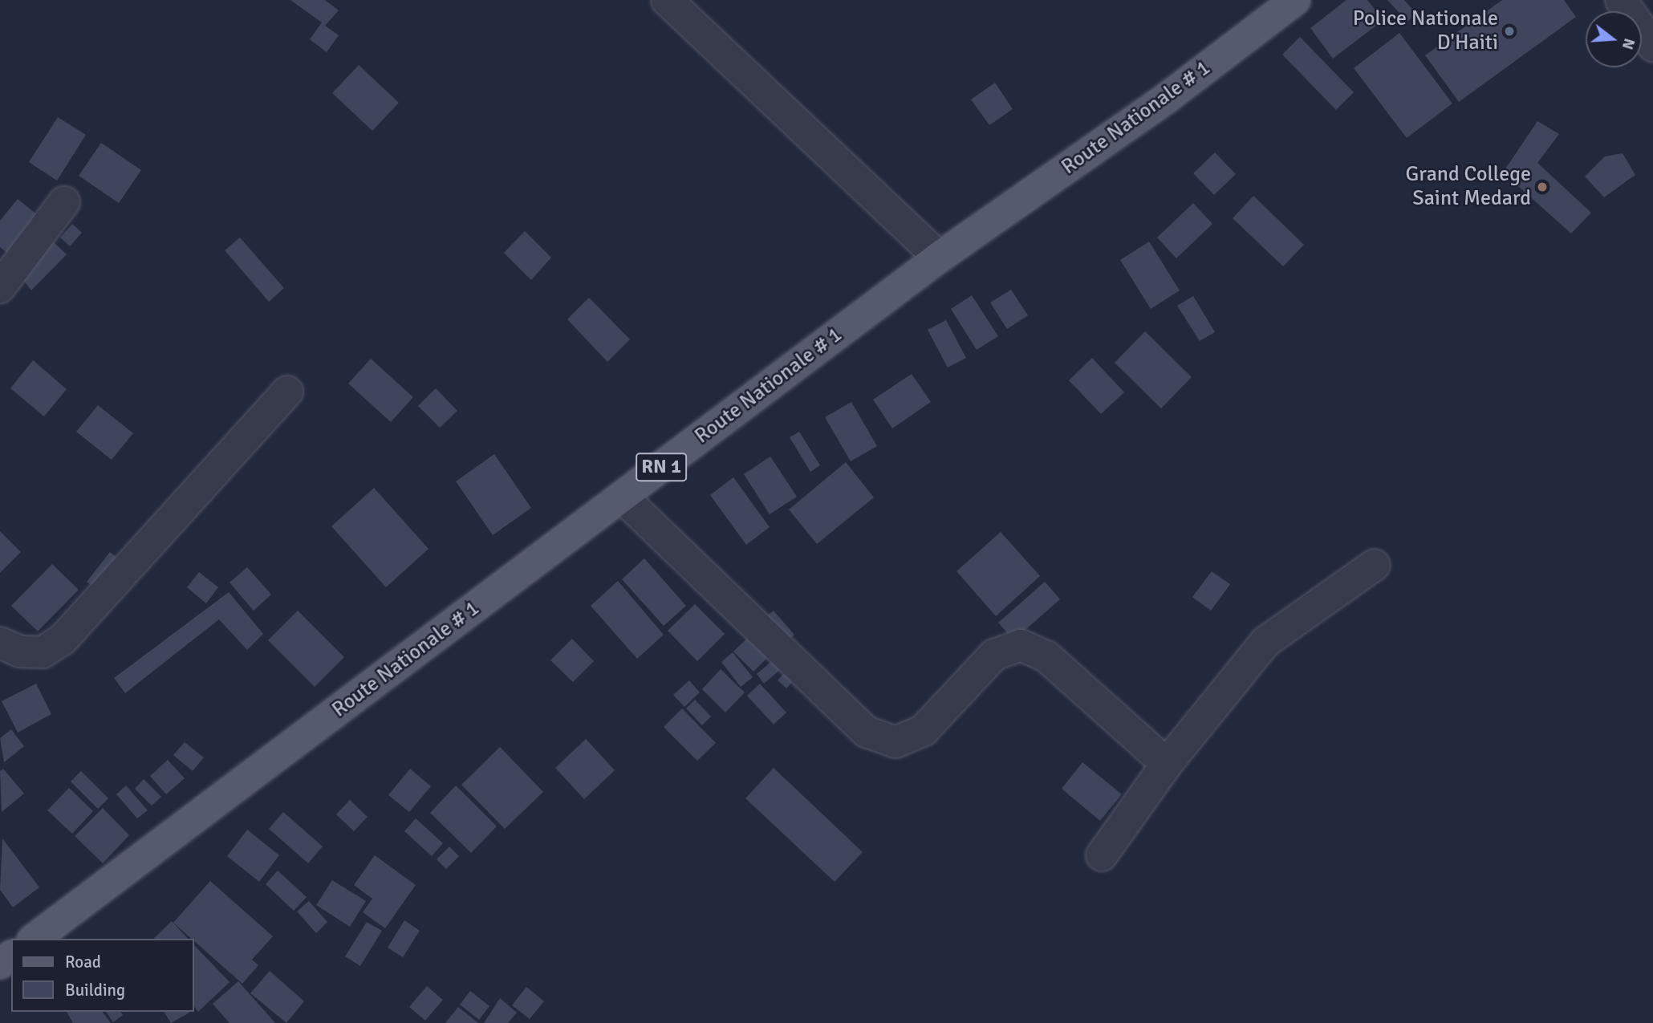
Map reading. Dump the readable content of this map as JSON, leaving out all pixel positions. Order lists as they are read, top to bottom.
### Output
{
  "streets": {
    "main road": ["Route Nationale # 1", "RN 1"]
  },
  "places": ["Police Nationale D'Haiti", "Grand College Saint Medard"],
  "legend": ["Road", "Building"],
  "north": "right"
}
